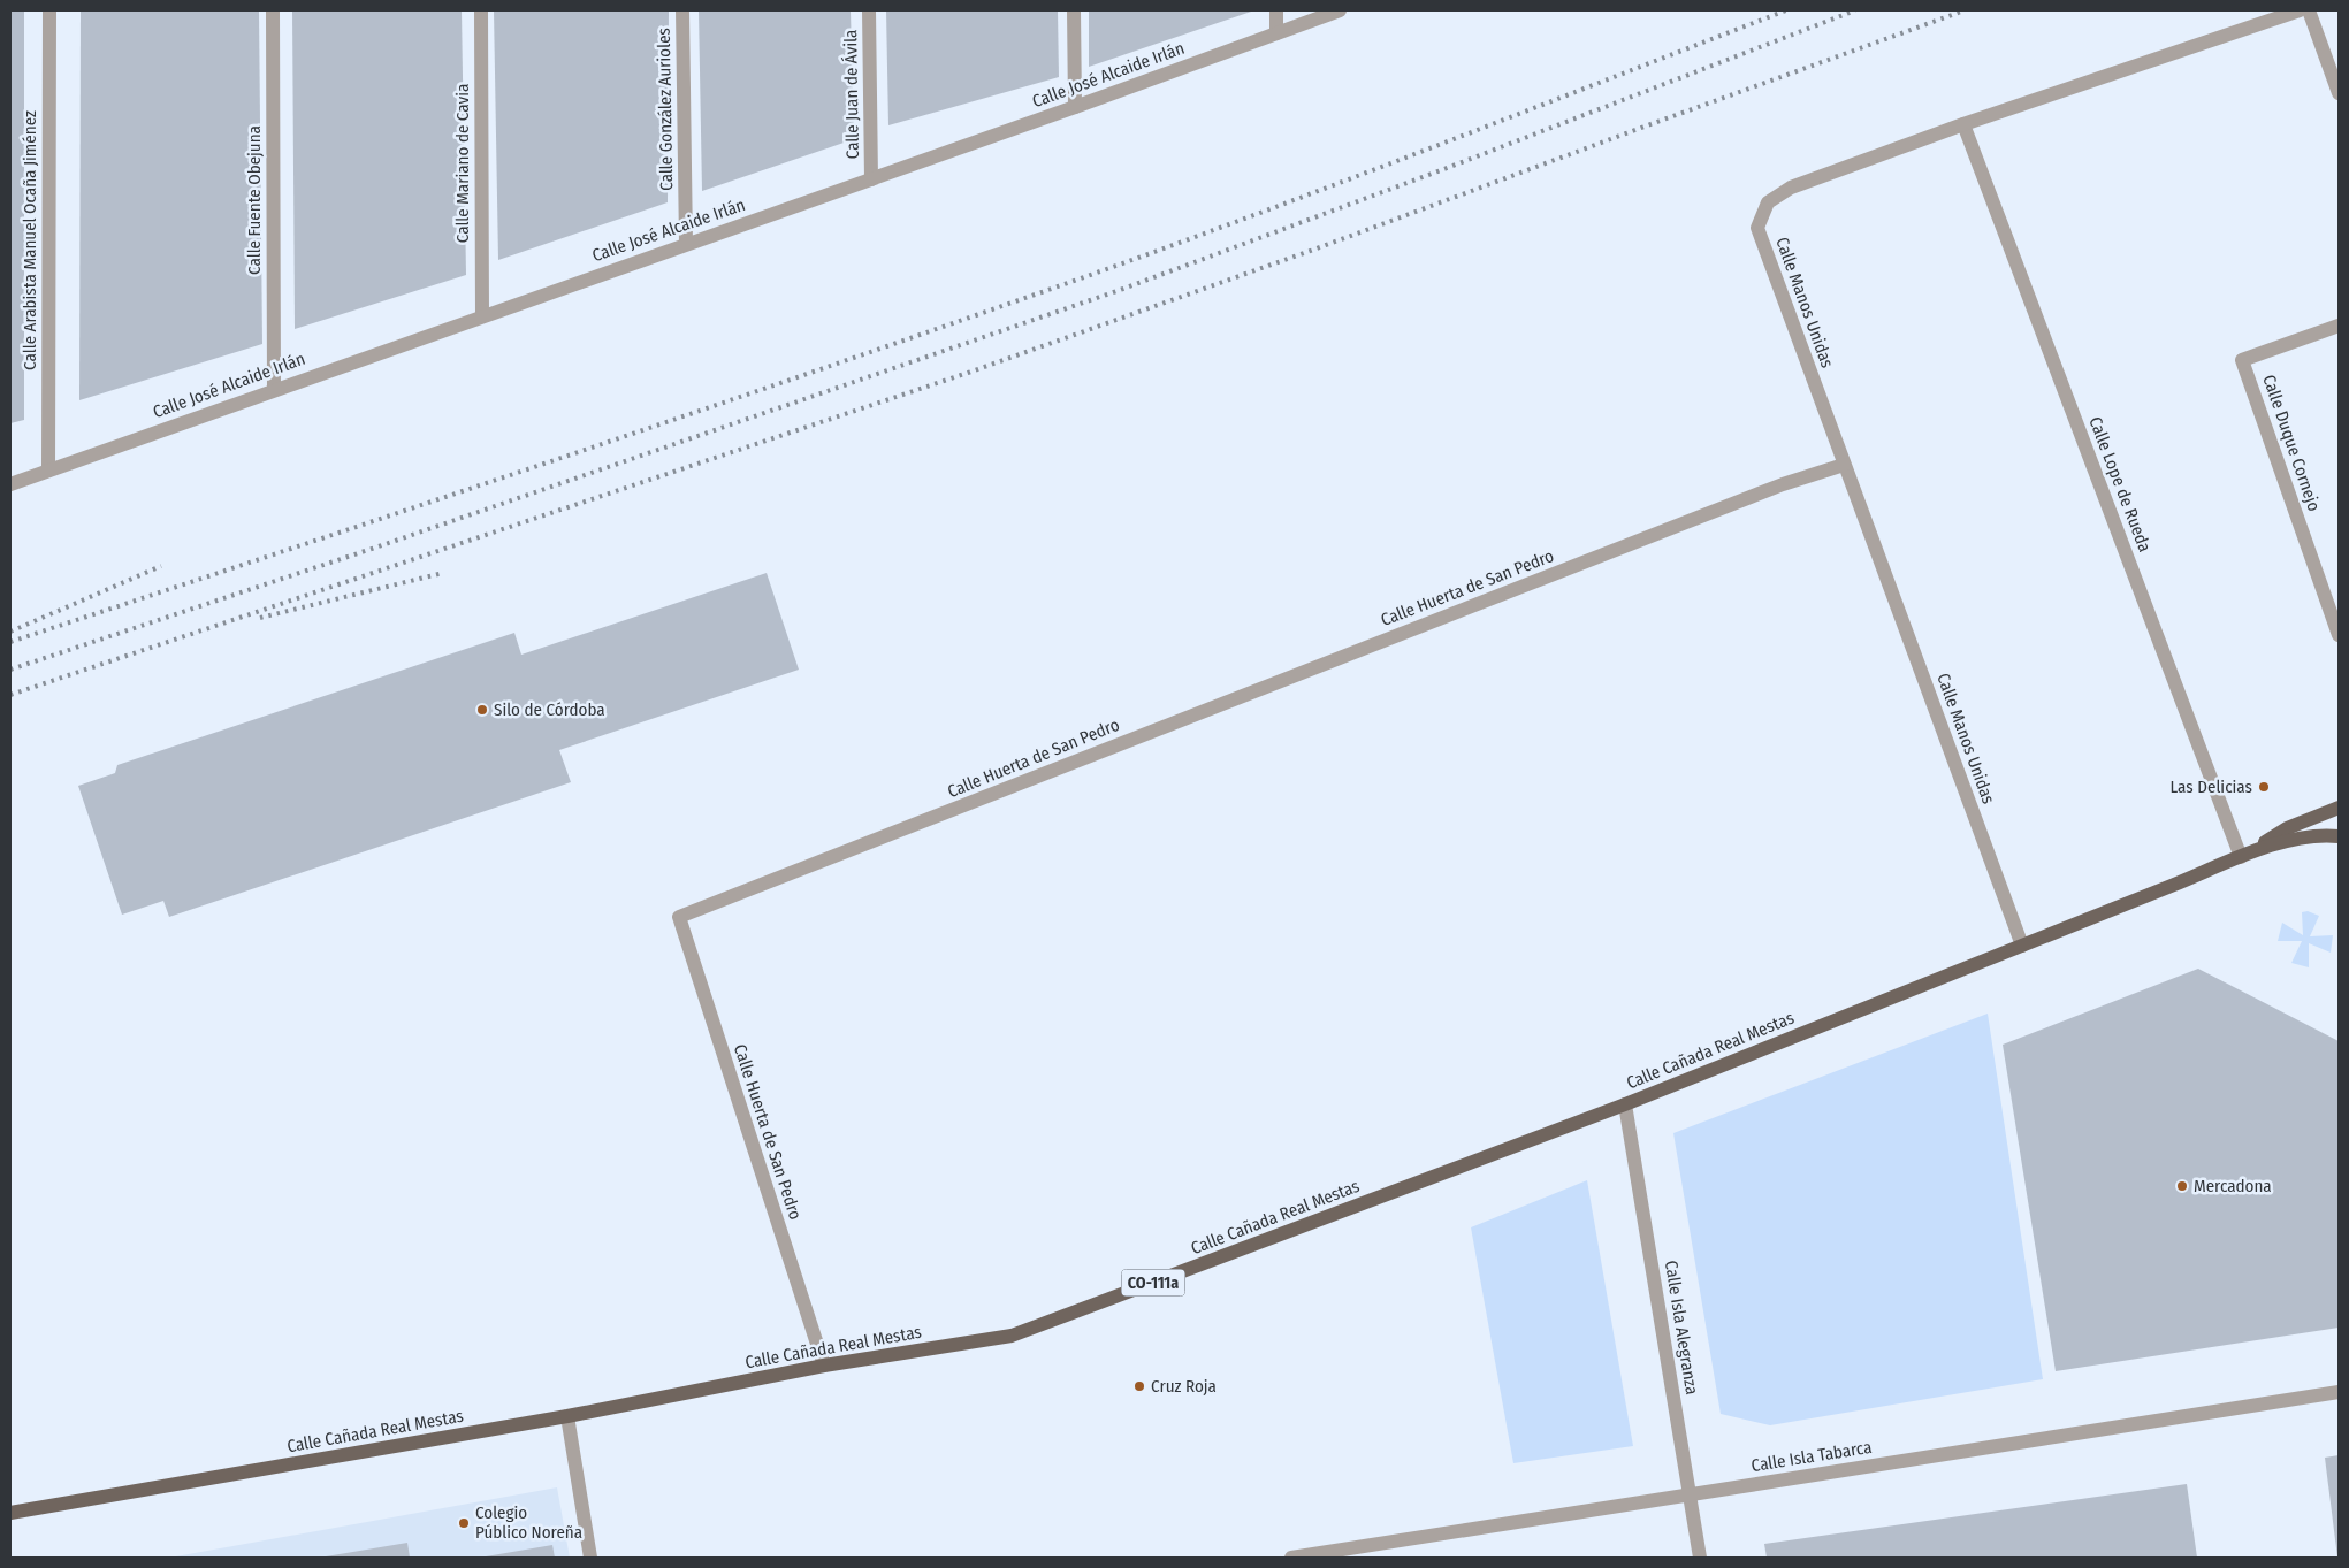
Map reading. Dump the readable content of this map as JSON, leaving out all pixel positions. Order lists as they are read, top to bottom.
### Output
{
  "streets": {
    "main road": ["Calle Cañada Real Mestas", "CO-111a"],
    "street": [
      "Calle José Alcaide Irlán",
      "Calle Juan de Ávila",
      "Calle González Aurioles",
      "Calle Mariano de Cavia",
      "Calle Fuente Obejuna",
      "Calle Arabista Manuel Ocaña Jiménez",
      "Calle Manos Unidas",
      "Calle Duque Cornejo",
      "Calle Lope de Rueda",
      "Calle Huerta de San Pedro",
      "Calle Isla Alegranza",
      "Calle Isla Tabarca"
    ]
  },
  "crossings": [
    ["Calle José Alcaide Irlán", "Calle Juan de Ávila"],
    ["Calle José Alcaide Irlán", "Calle González Aurioles"],
    ["Calle José Alcaide Irlán", "Calle Mariano de Cavia"],
    ["Calle José Alcaide Irlán", "Calle Fuente Obejuna"],
    ["Calle José Alcaide Irlán", "Calle Arabista Manuel Ocaña Jiménez"],
    ["Calle Manos Unidas", "Calle Lope de Rueda"],
    ["Calle Manos Unidas", "Calle Huerta de San Pedro"],
    ["Calle Manos Unidas", "Calle Cañada Real Mestas"],
    ["Calle Lope de Rueda", "Calle Cañada Real Mestas"],
    ["Calle Huerta de San Pedro", "Calle Cañada Real Mestas"],
    ["Calle Cañada Real Mestas", "Calle Isla Alegranza"],
    ["Calle Isla Alegranza", "Calle Isla Tabarca"]
  ],
  "places": [
    "Silo de Córdoba",
    "Las Delicias",
    "Mercadona",
    "Cruz Roja",
    "Colegio Público Noreña"
  ]
}
